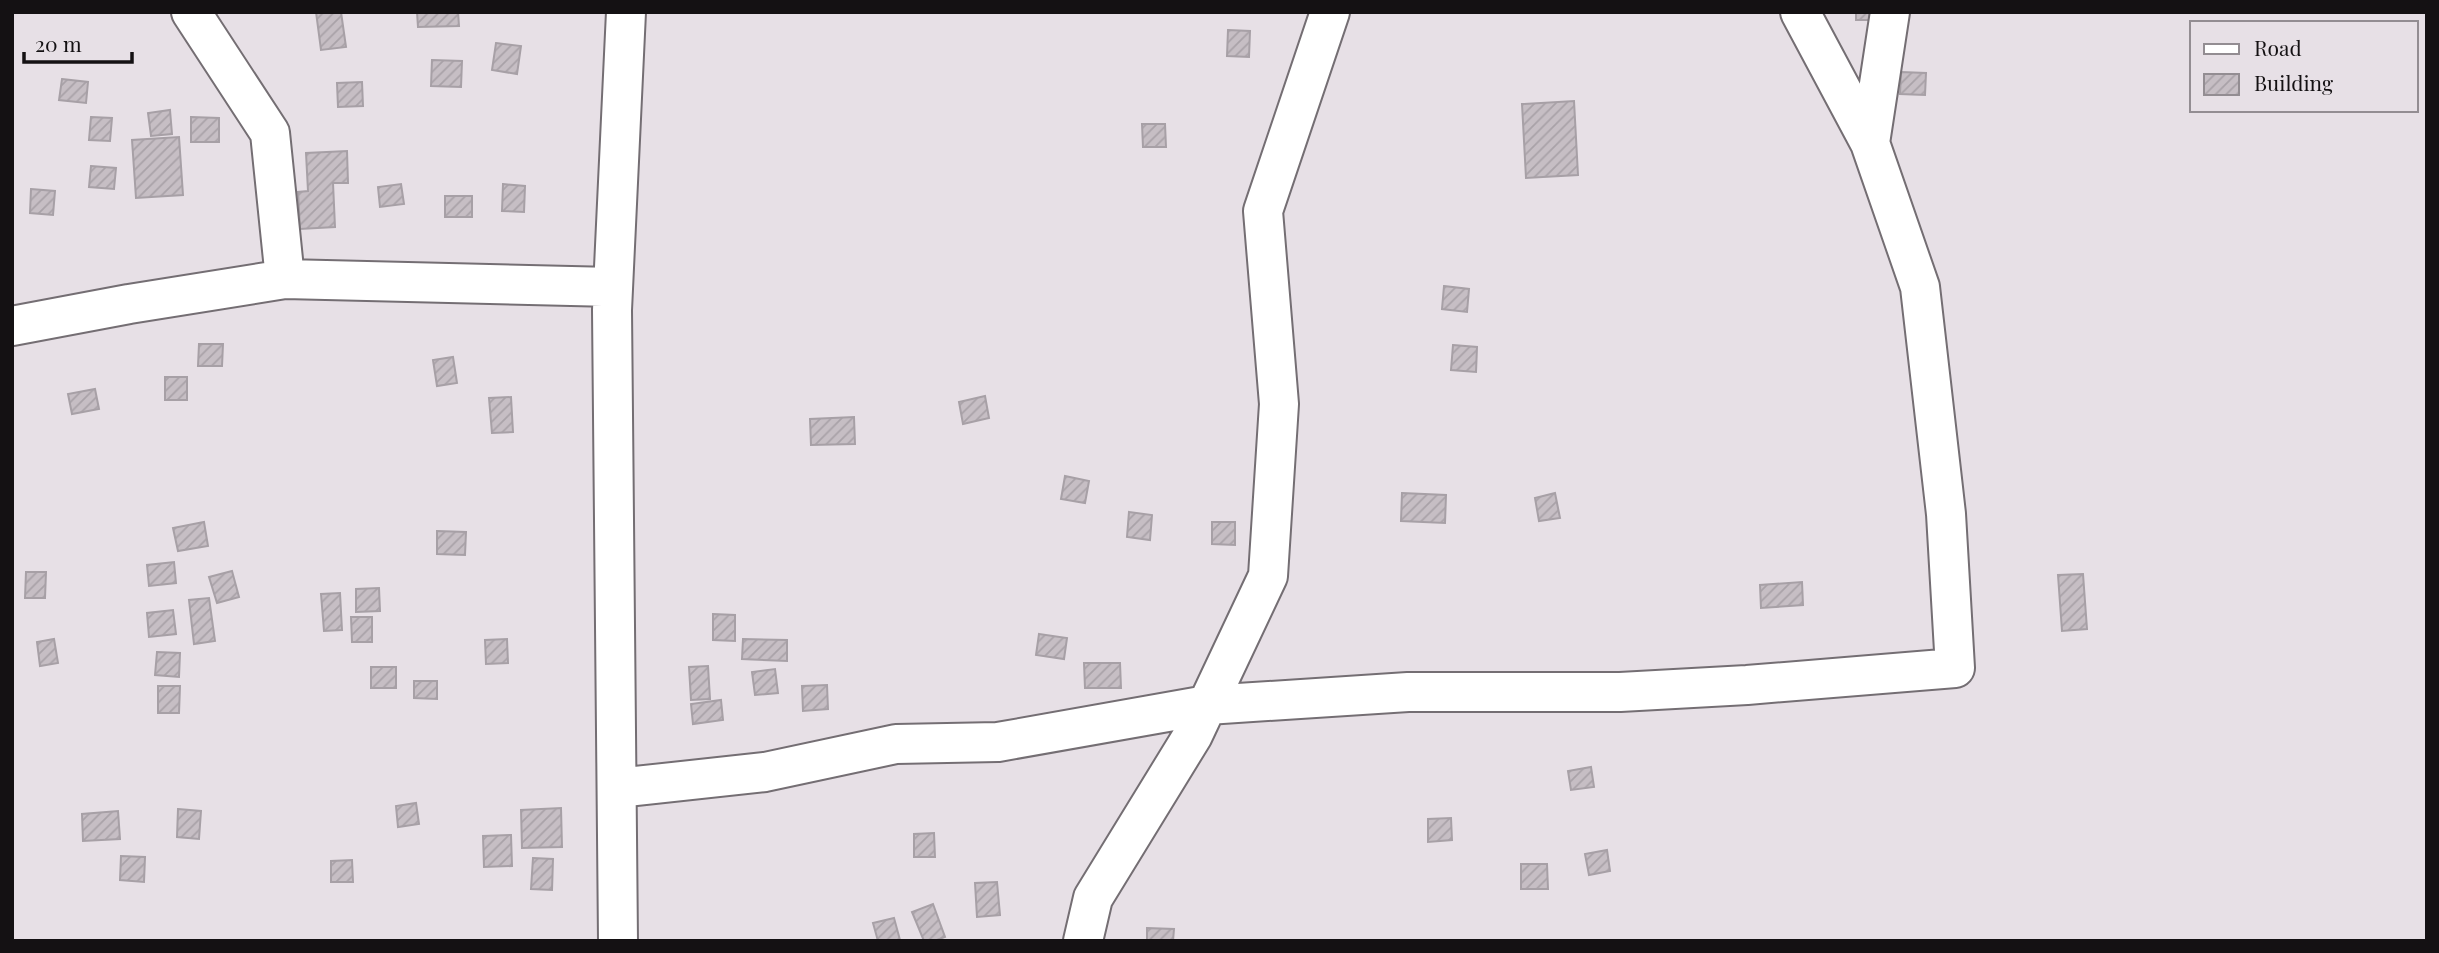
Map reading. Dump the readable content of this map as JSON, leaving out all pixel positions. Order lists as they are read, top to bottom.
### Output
{
  "legend": ["Road", "Building"],
  "scale_bar": "20 m"
}
